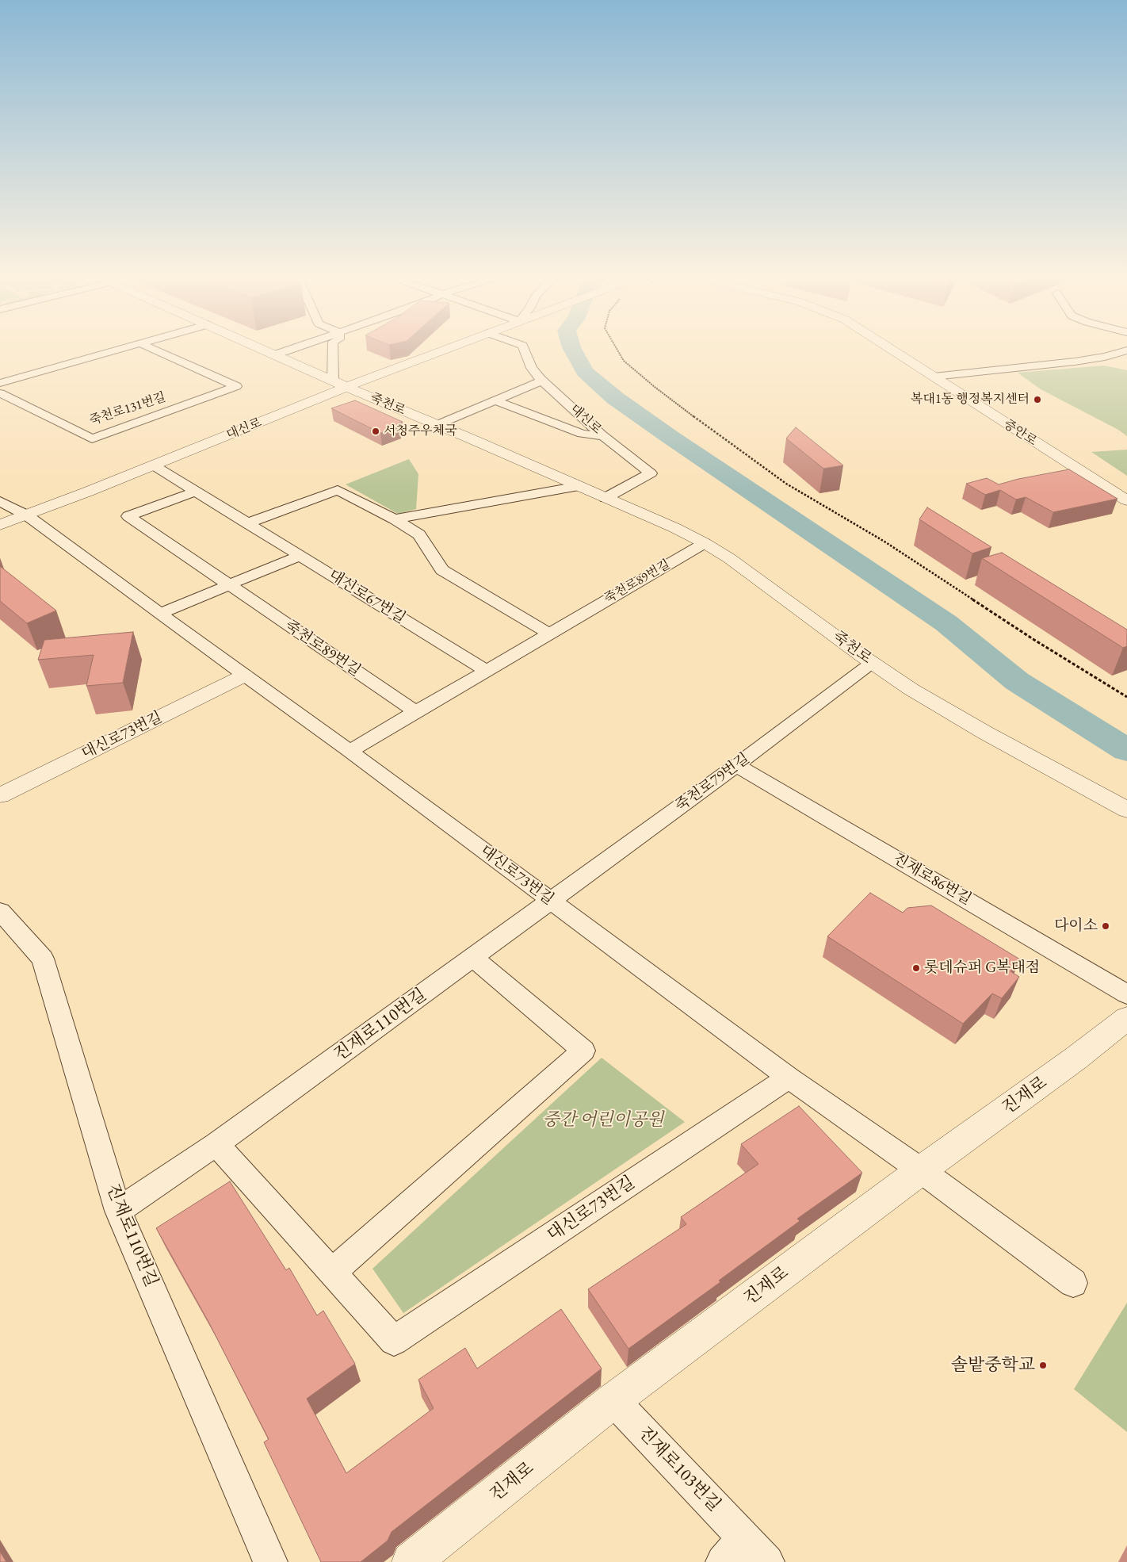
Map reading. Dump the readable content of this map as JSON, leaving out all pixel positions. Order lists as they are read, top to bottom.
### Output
{
  "streets": {
    "street": [
      "죽천로",
      "죽천로131번길",
      "대신로",
      "증안로",
      "죽천로89번길",
      "대신로67번길",
      "대신로73번길",
      "죽천로79번길",
      "진재로86번길",
      "진재로110번길",
      "진재로",
      "진재로103번길"
    ]
  },
  "crossings": [
    ["죽천로", "대신로"],
    ["죽천로", "죽천로89번길"],
    ["죽천로", "죽천로79번길"],
    ["대신로", "대신로67번길"],
    ["대신로", "대신로73번길"],
    ["죽천로89번길", "대신로67번길"],
    ["죽천로89번길", "대신로73번길"],
    ["대신로73번길", "죽천로79번길"],
    ["대신로73번길", "진재로110번길"],
    ["대신로73번길", "진재로"],
    ["죽천로79번길", "진재로86번길"],
    ["죽천로79번길", "진재로110번길"],
    ["진재로", "진재로103번길"]
  ],
  "parks": ["중간 어린이공원"],
  "places": [
    "복대1동 행정복지센터",
    "서청주우체국",
    "다이소",
    "롯데슈퍼 G복대점",
    "솔밭중학교"
  ]
}
